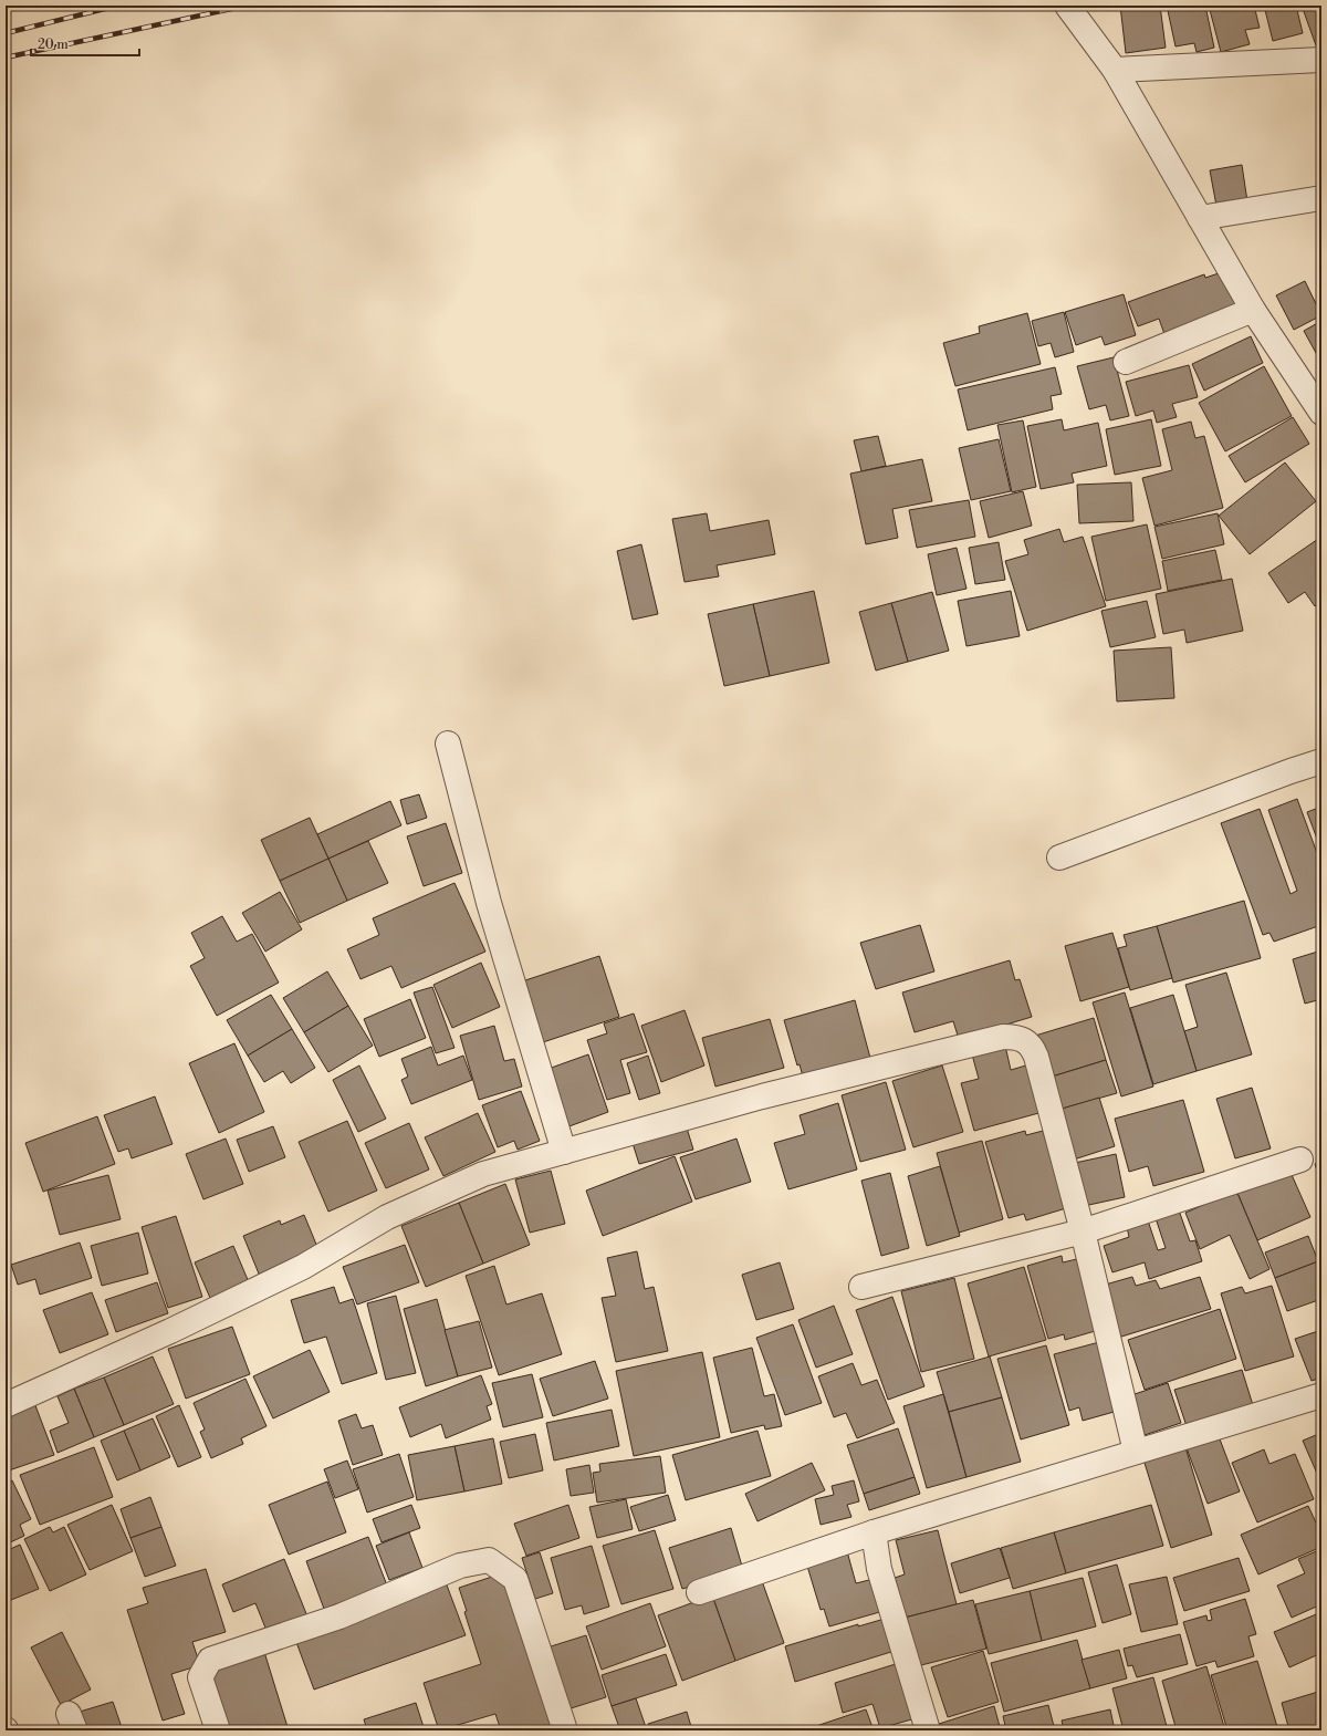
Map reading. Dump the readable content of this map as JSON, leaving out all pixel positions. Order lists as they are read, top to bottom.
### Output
{
  "scale_bar": "20 m"
}
